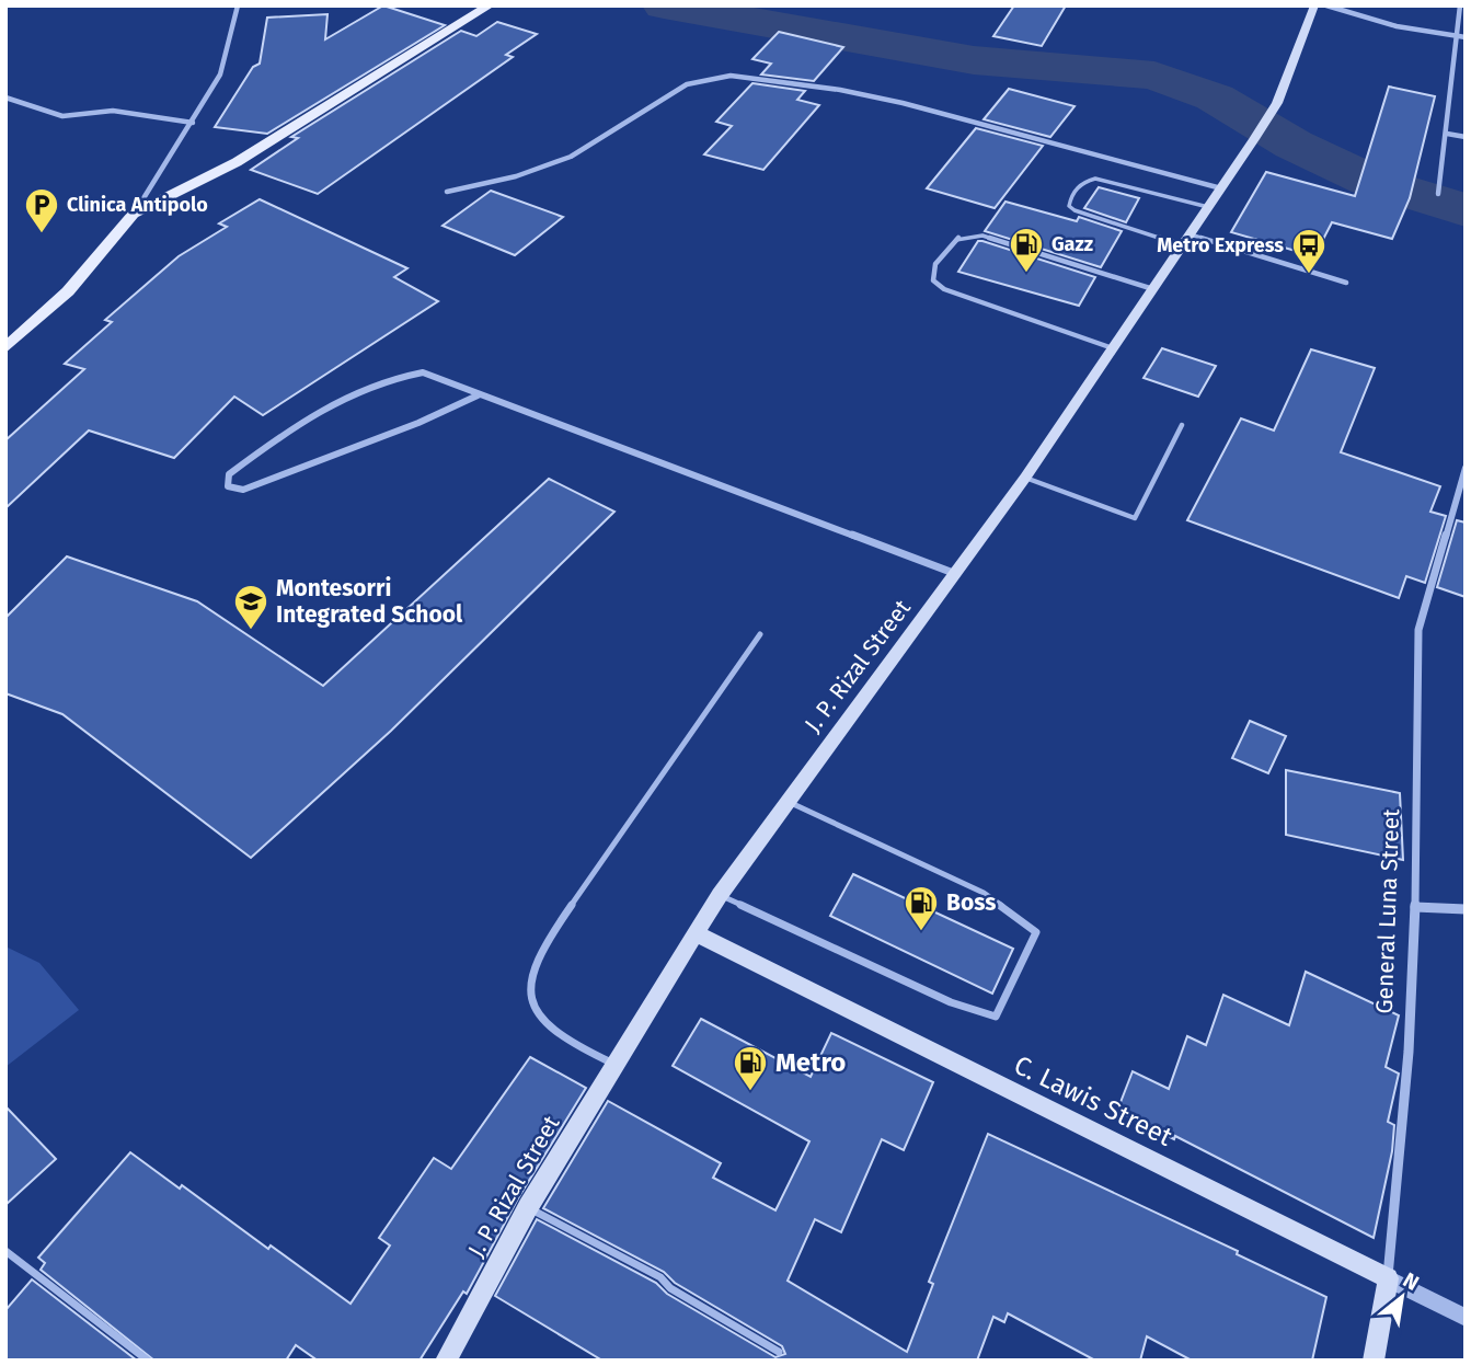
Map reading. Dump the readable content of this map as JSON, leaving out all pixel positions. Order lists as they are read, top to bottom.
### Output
{
  "streets": {
    "main road": ["J. P. Rizal Street", "General Luna Street", "C. Lawis Street"]
  },
  "crossings": [
    ["J. P. Rizal Street", "C. Lawis Street"],
    ["General Luna Street", "C. Lawis Street"]
  ],
  "places": {
    "parking": ["Clinica Antipolo"],
    "fuel station": ["Gazz", "Boss", "Metro"],
    "bus stop": ["Metro Express"],
    "school or university": ["Montesorri Integrated School"]
  },
  "north": "top right"
}
